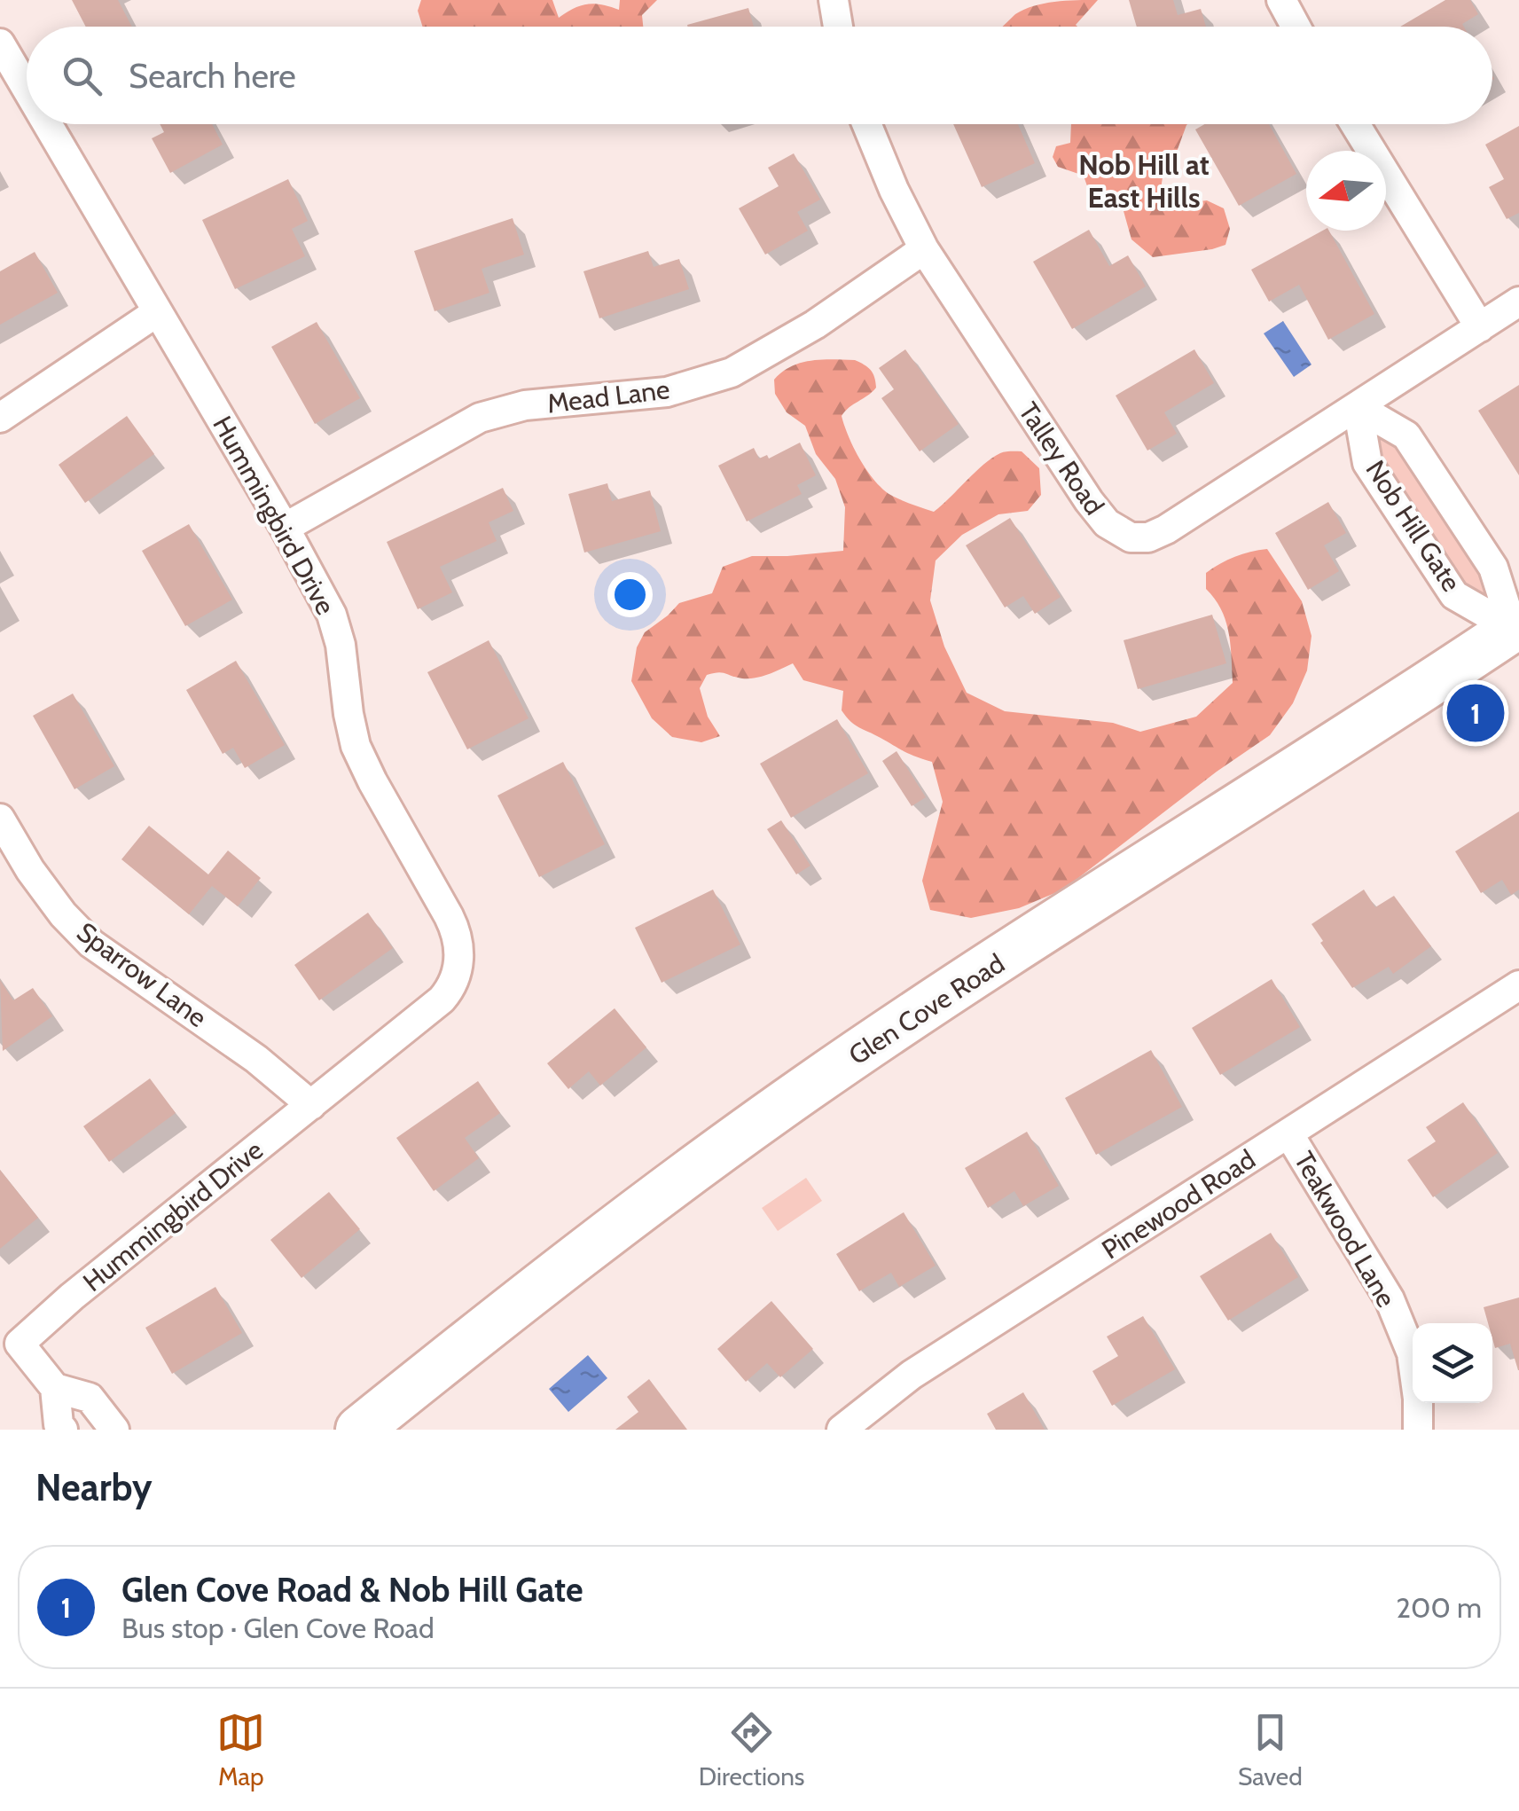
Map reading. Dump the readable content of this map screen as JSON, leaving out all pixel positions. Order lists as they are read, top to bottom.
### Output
{
  "streets": {
    "main road": ["Glen Cove Road"],
    "street": [
      "Mead Lane",
      "Talley Road",
      "Hummingbird Drive",
      "Nob Hill Gate",
      "Sparrow Lane",
      "Pinewood Road",
      "Teakwood Lane"
    ]
  },
  "crossings": [
    ["Mead Lane", "Talley Road"],
    ["Mead Lane", "Hummingbird Drive"],
    ["Talley Road", "Nob Hill Gate"],
    ["Hummingbird Drive", "Sparrow Lane"],
    ["Nob Hill Gate", "Glen Cove Road"],
    ["Pinewood Road", "Teakwood Lane"]
  ],
  "districts": ["Nob Hill at East Hills"],
  "north": "left",
  "page": {
    "search": "Search here",
    "pins": "1",
    "heading": "Nearby",
    "list": [
      {
        "mark": "1",
        "name": "Glen Cove Road & Nob Hill Gate",
        "note": "Bus stop · Glen Cove Road",
        "value": "200 m"
      }
    ],
    "nav": ["Map", "Directions", "Saved"]
  }
}
